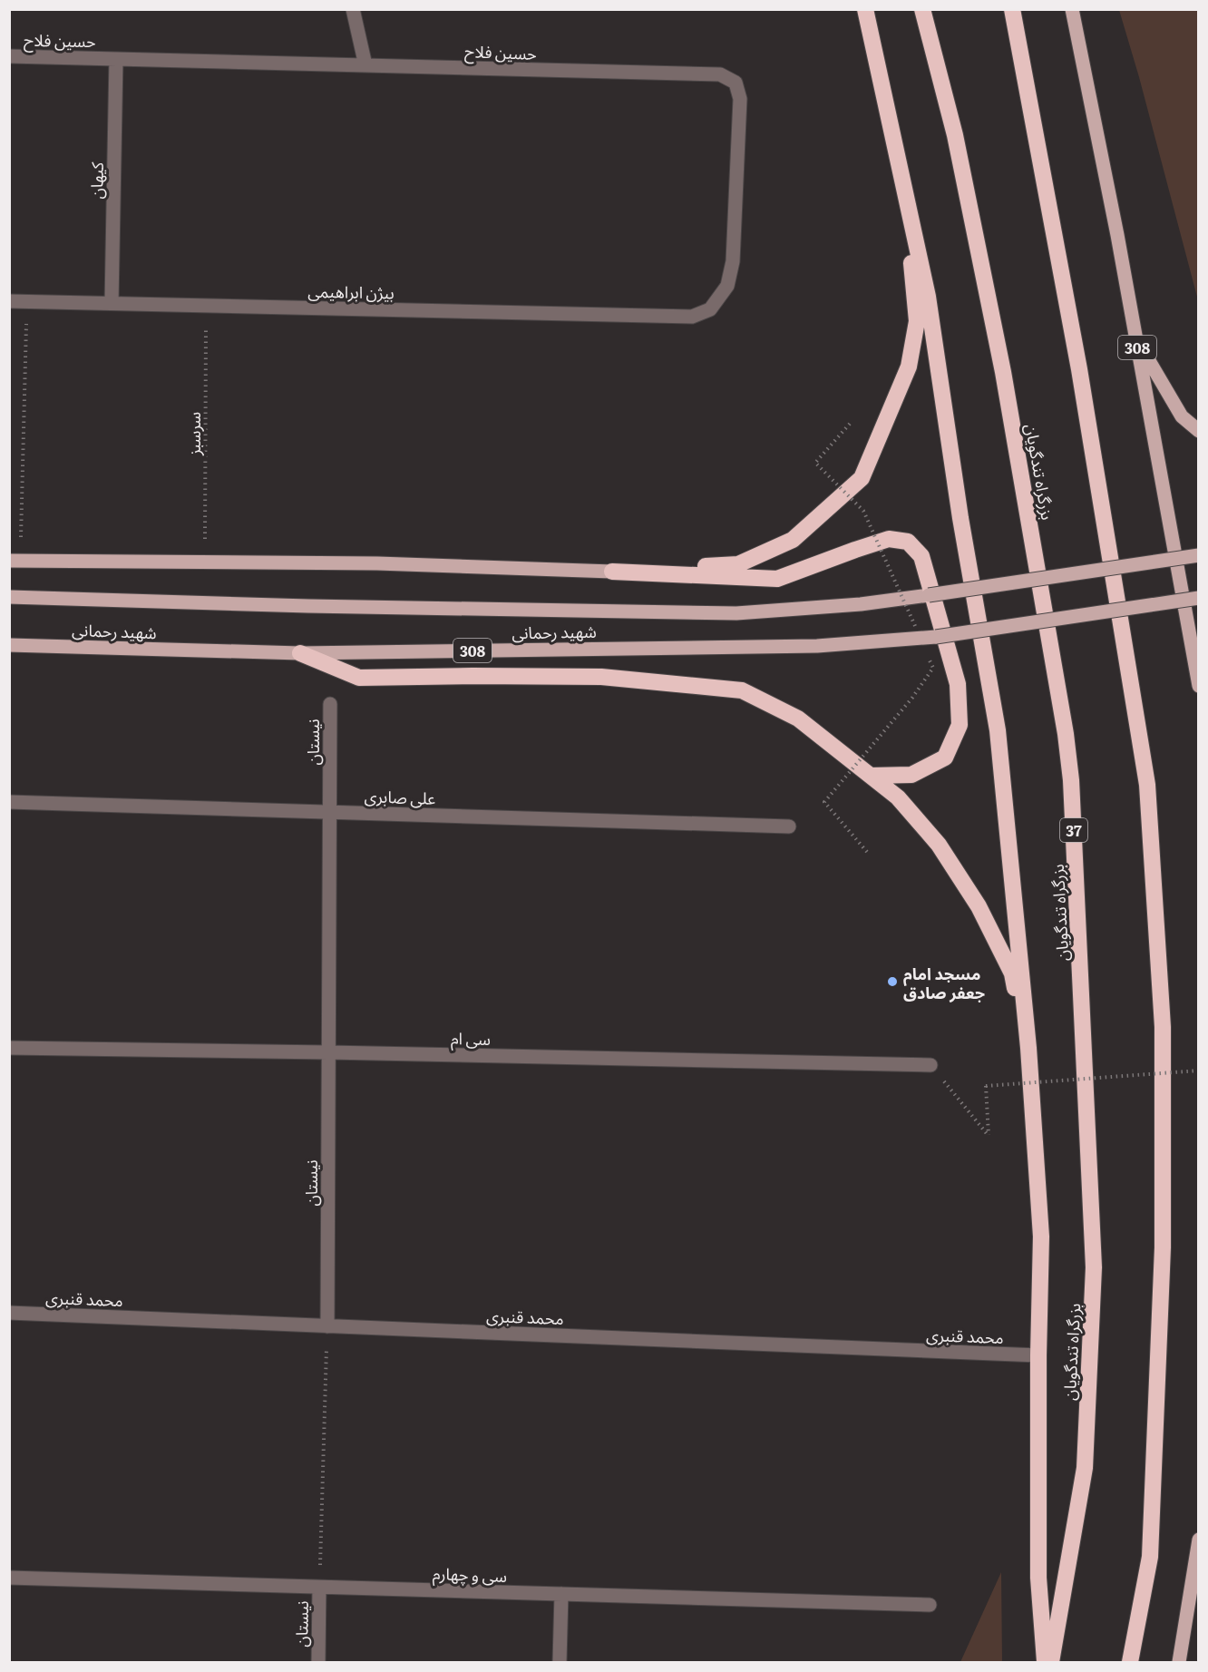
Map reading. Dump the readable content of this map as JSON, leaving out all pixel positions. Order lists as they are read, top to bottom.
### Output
{
  "streets": {
    "highway": ["بزرگراه تندگویان", "37"],
    "main road": ["308", "شهید رحمانی"],
    "street": [
      "حسین فلاح",
      "کیهان",
      "بیژن ابراهیمی",
      "نیستان",
      "علی صابری",
      "سی ام",
      "محمد قنبری",
      "سی و چهارم"
    ],
    "path": ["سرسبز"]
  },
  "crossings": [
    ["حسین فلاح", "کیهان"],
    ["حسین فلاح", "بیژن ابراهیمی"],
    ["کیهان", "بیژن ابراهیمی"],
    ["بیژن ابراهیمی", "سرسبز"],
    ["نیستان", "علی صابری"],
    ["نیستان", "سی ام"],
    ["نیستان", "محمد قنبری"],
    ["نیستان", "سی و چهارم"]
  ],
  "places": ["مسجد امام جعفر صادق"]
}
